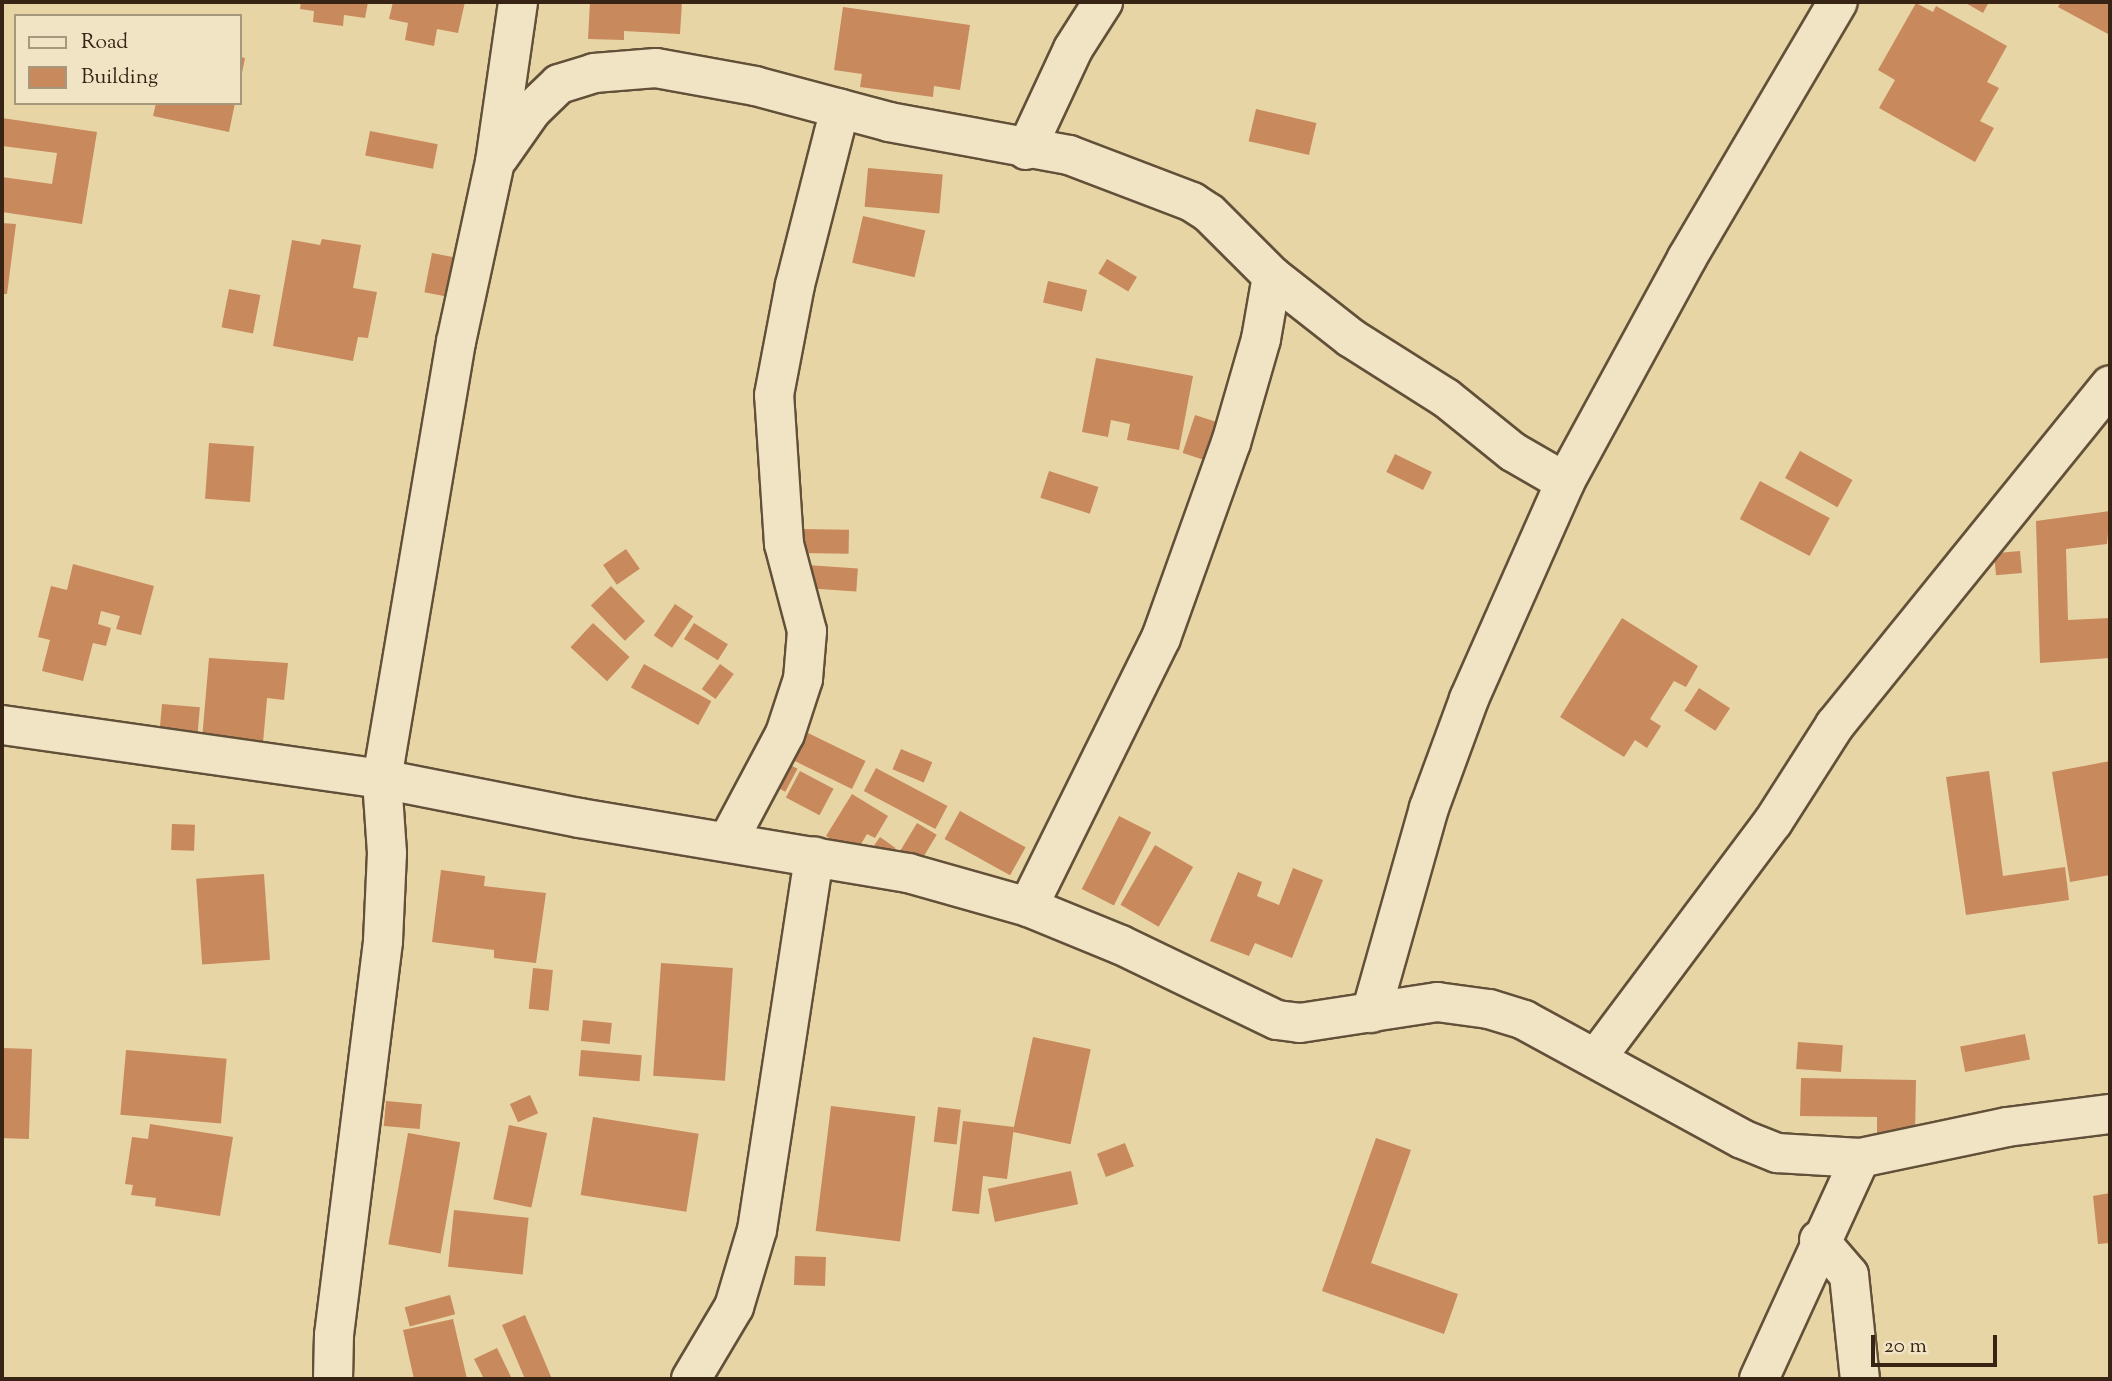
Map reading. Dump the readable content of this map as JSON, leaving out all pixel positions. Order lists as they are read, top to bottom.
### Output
{
  "legend": ["Road", "Building"],
  "scale_bar": "20 m"
}
